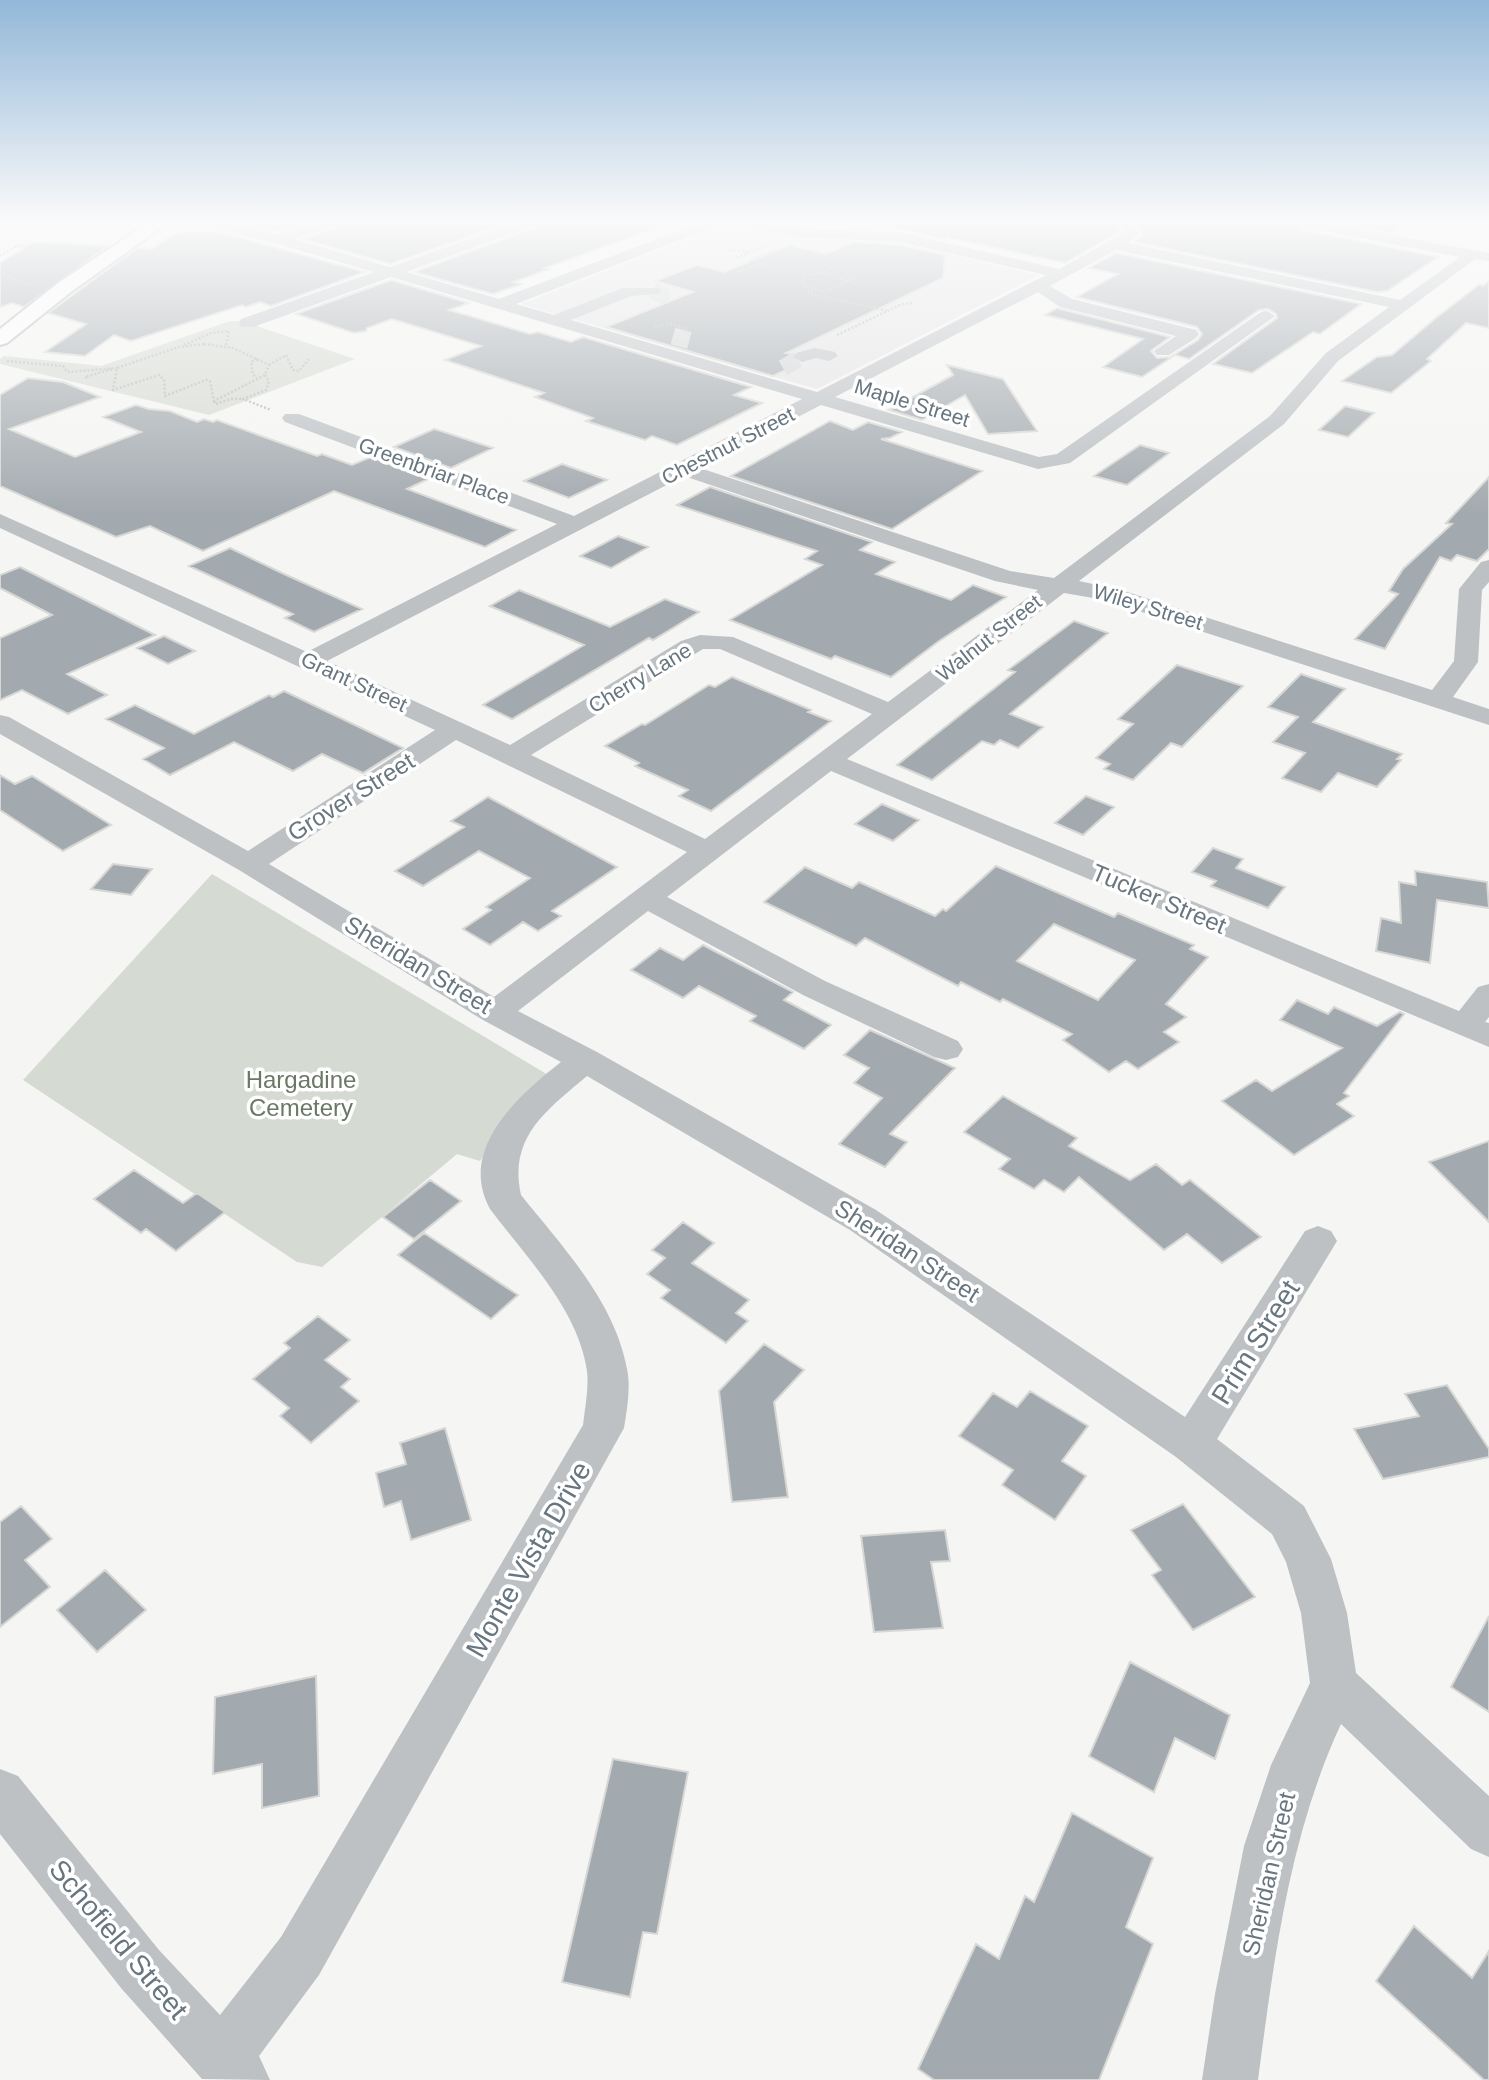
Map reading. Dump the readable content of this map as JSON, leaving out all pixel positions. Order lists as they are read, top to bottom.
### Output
{
  "streets": {
    "street": [
      "Maple Street",
      "Chestnut Street",
      "Greenbriar Place",
      "Wiley Street",
      "Walnut Street",
      "Cherry Lane",
      "Grant Street",
      "Grover Street",
      "Tucker Street",
      "Sheridan Street",
      "Prim Street",
      "Monte Vista Drive",
      "Schofield Street"
    ]
  },
  "crossings": [
    ["Maple Street", "Chestnut Street"],
    ["Chestnut Street", "Greenbriar Place"],
    ["Chestnut Street", "Wiley Street"],
    ["Chestnut Street", "Grant Street"],
    ["Wiley Street", "Walnut Street"],
    ["Walnut Street", "Cherry Lane"],
    ["Walnut Street", "Grant Street"],
    ["Walnut Street", "Tucker Street"],
    ["Walnut Street", "Sheridan Street"],
    ["Cherry Lane", "Grant Street"],
    ["Grant Street", "Grover Street"],
    ["Grover Street", "Sheridan Street"],
    ["Sheridan Street", "Prim Street"],
    ["Sheridan Street", "Monte Vista Drive"],
    ["Monte Vista Drive", "Schofield Street"]
  ],
  "parks": ["Hargadine Cemetery"]
}
